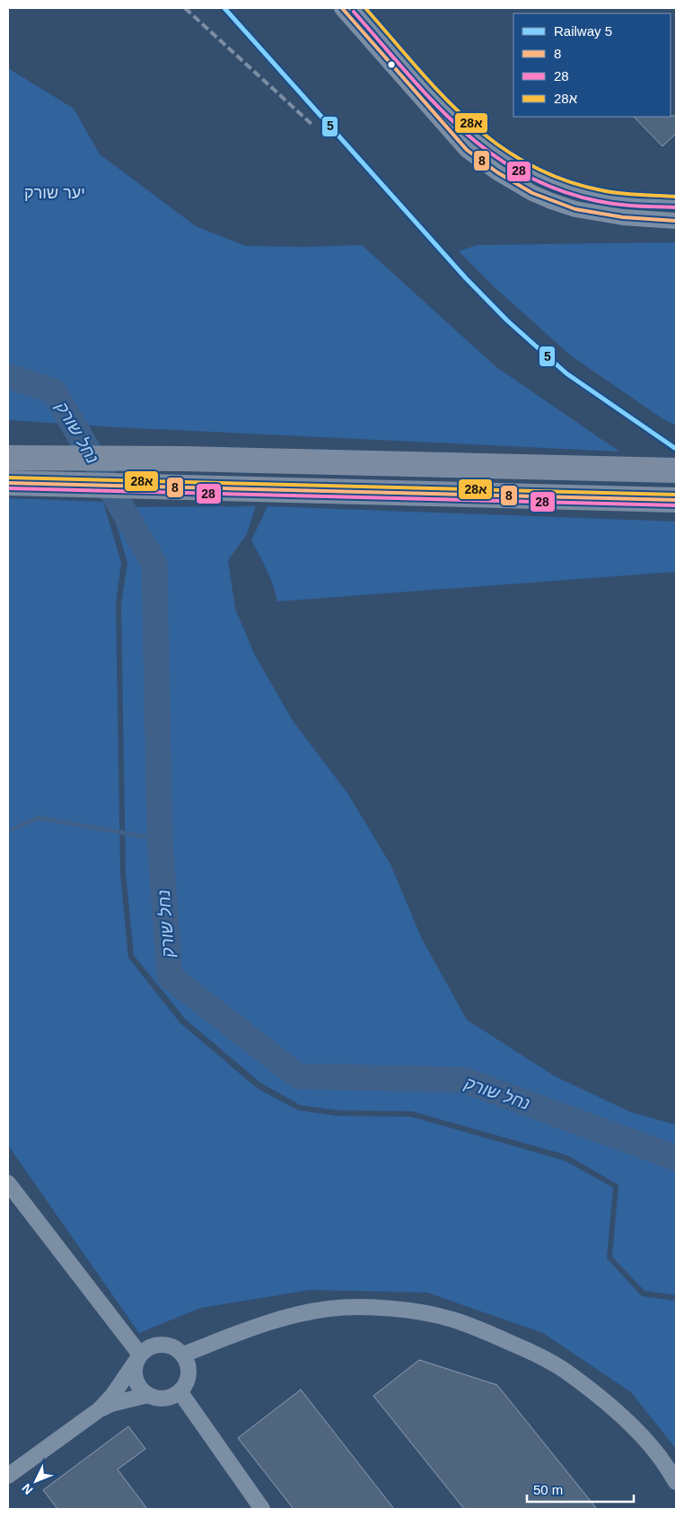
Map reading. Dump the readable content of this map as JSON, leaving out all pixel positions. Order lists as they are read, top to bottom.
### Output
{
  "water": ["נחל שורק"],
  "parks": ["יער שורק"],
  "lines": [
    "rail line 5",
    "transit line 8",
    "transit line 28א",
    "transit line 28"
  ],
  "legend": [
    "Railway 5",
    "8",
    "28",
    "28א"
  ],
  "scale_bar": "50 m",
  "north": "bottom left"
}
